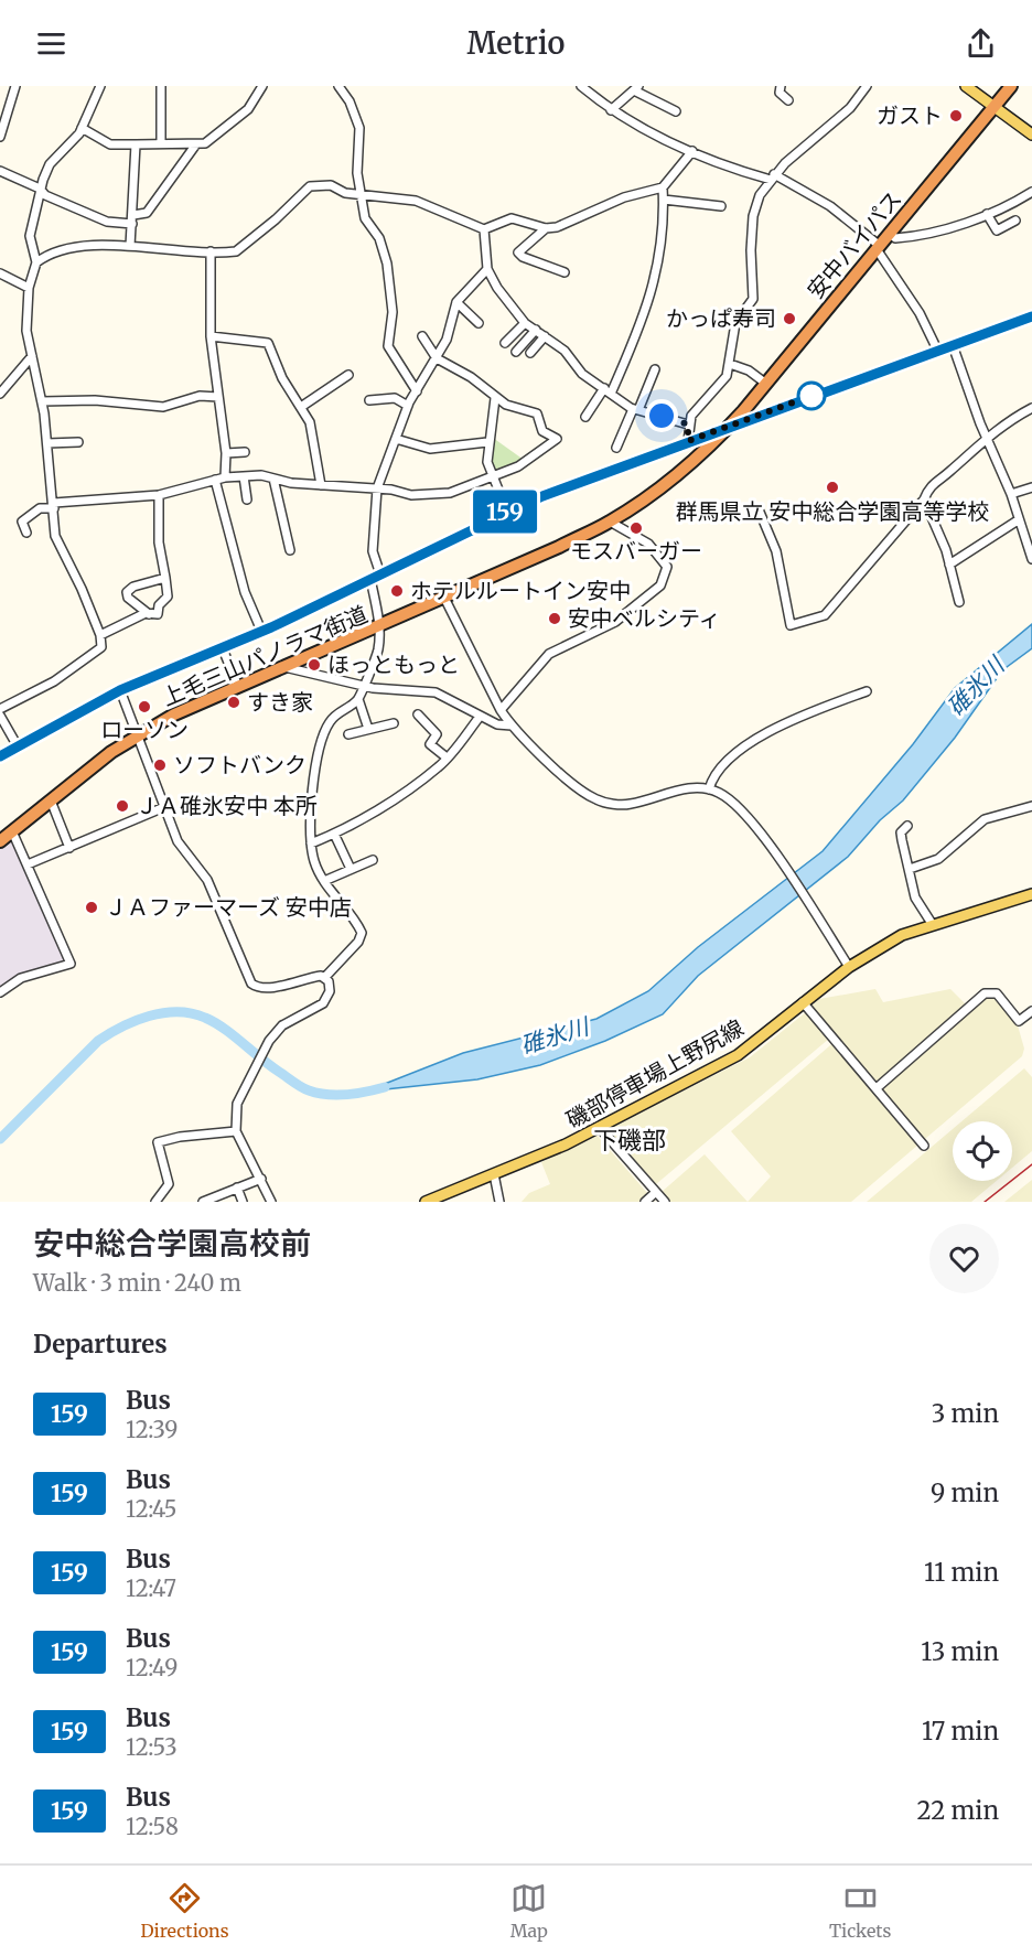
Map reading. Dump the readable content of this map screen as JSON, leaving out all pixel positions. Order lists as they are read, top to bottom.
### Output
{
  "streets": {
    "highway": ["安中バイパス", "上毛三山パノラマ街道"],
    "main road": ["磯部停車場上野尻線"]
  },
  "crossings": [
    ["安中バイパス", "上毛三山パノラマ街道"]
  ],
  "districts": ["下磯部"],
  "water": ["碓氷川"],
  "places": [
    "ガスト",
    "かっぱ寿司",
    "群馬県立 安中総合学園高等学校",
    "モスバーガー",
    "ホテルルートイン安中",
    "安中ベルシティ",
    "ほっともっと",
    "すき家",
    "ローソン",
    "ソフトバンク",
    "ＪＡ碓氷安中 本所",
    "ＪＡファーマーズ 安中店"
  ],
  "lines": ["bus line 159"],
  "page": {
    "header": "Metrio",
    "on_map": "159",
    "heading": [
      ["安中総合学園高校前", "Walk · 3 min · 240 m"],
      "Departures"
    ],
    "list": [
      {
        "mark": "159",
        "name": "Bus",
        "note": "12:39",
        "value": "3 min"
      },
      {
        "mark": "159",
        "name": "Bus",
        "note": "12:45",
        "value": "9 min"
      },
      {
        "mark": "159",
        "name": "Bus",
        "note": "12:47",
        "value": "11 min"
      },
      {
        "mark": "159",
        "name": "Bus",
        "note": "12:49",
        "value": "13 min"
      },
      {
        "mark": "159",
        "name": "Bus",
        "note": "12:53",
        "value": "17 min"
      },
      {
        "mark": "159",
        "name": "Bus",
        "note": "12:58",
        "value": "22 min"
      }
    ],
    "tabs": ["Directions", "Map", "Tickets"]
  }
}
